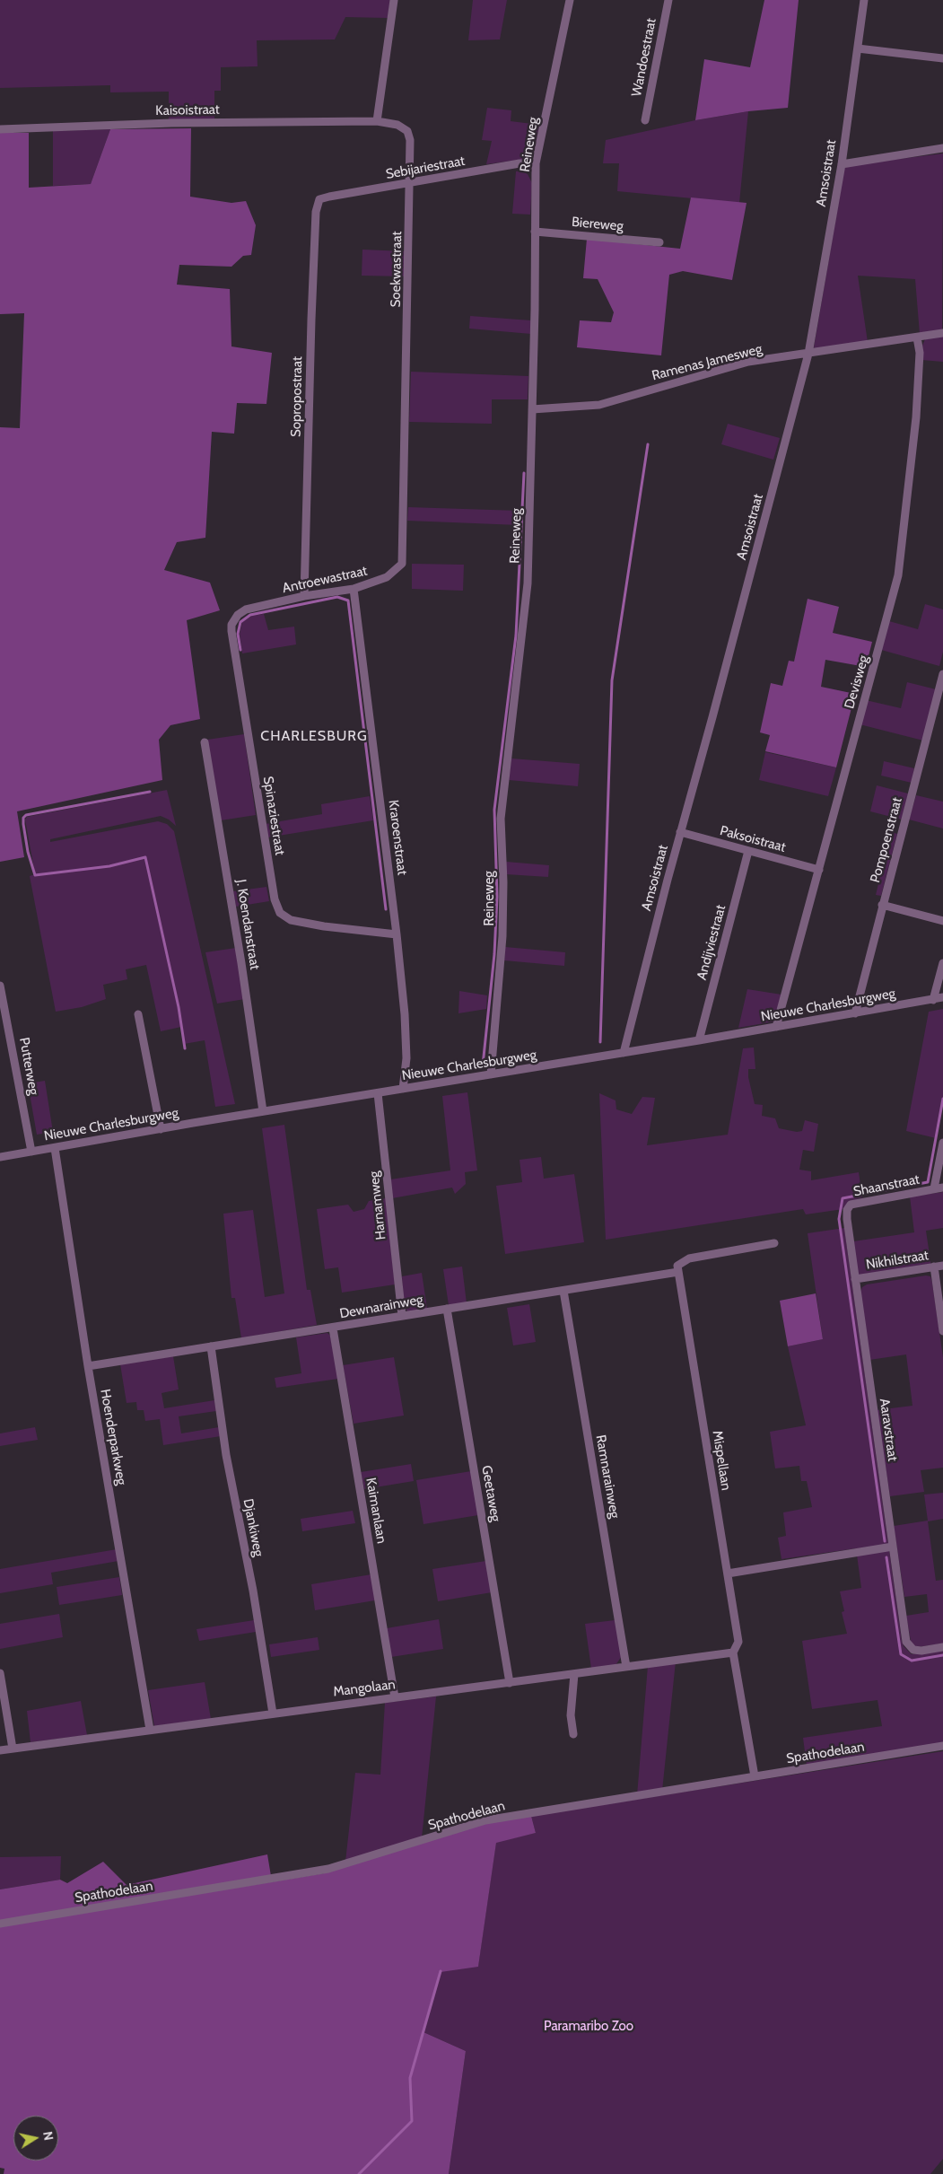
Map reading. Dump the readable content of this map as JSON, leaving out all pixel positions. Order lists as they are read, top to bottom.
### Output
{
  "streets": {
    "street": [
      "Wandoestraat",
      "Kaisoistraat",
      "Reineweg",
      "Sebijariestraat",
      "Amsoistraat",
      "Biereweg",
      "Soekwastraat",
      "Ramenas Jamesweg",
      "Sopropostraat",
      "Antroewastraat",
      "Devisweg",
      "Spinaziestraat",
      "Kraroenstraat",
      "Paksoistraat",
      "Pompoenstraat",
      "J. Koendanstraat",
      "Andijviestraat",
      "Nieuwe Charlesburgweg",
      "Putterweg",
      "Shaanstraat",
      "Harnamweg",
      "Nikhilstraat",
      "Dewnarainweg",
      "Aaravstraat",
      "Hoenderparkweg",
      "Mispellaan",
      "Ramnarainweg",
      "Geetaweg",
      "Kaimanlaan",
      "Djankiweg",
      "Mangolaan",
      "Spathodelaan"
    ]
  },
  "crossings": [
    ["Kaisoistraat", "Soekwastraat"],
    ["Reineweg", "Sebijariestraat"],
    ["Reineweg", "Biereweg"],
    ["Reineweg", "Ramenas Jamesweg"],
    ["Reineweg", "Nieuwe Charlesburgweg"],
    ["Sebijariestraat", "Soekwastraat"],
    ["Sebijariestraat", "Sopropostraat"],
    ["Amsoistraat", "Ramenas Jamesweg"],
    ["Amsoistraat", "Paksoistraat"],
    ["Amsoistraat", "Nieuwe Charlesburgweg"],
    ["Soekwastraat", "Antroewastraat"],
    ["Ramenas Jamesweg", "Devisweg"],
    ["Sopropostraat", "Antroewastraat"],
    ["Antroewastraat", "Spinaziestraat"],
    ["Antroewastraat", "Kraroenstraat"],
    ["Devisweg", "Paksoistraat"],
    ["Devisweg", "Nieuwe Charlesburgweg"],
    ["Spinaziestraat", "Kraroenstraat"],
    ["Kraroenstraat", "Nieuwe Charlesburgweg"],
    ["Paksoistraat", "Andijviestraat"],
    ["Pompoenstraat", "Nieuwe Charlesburgweg"],
    ["J. Koendanstraat", "Nieuwe Charlesburgweg"],
    ["Andijviestraat", "Nieuwe Charlesburgweg"],
    ["Nieuwe Charlesburgweg", "Putterweg"],
    ["Nieuwe Charlesburgweg", "Harnamweg"],
    ["Nieuwe Charlesburgweg", "Hoenderparkweg"],
    ["Shaanstraat", "Aaravstraat"],
    ["Harnamweg", "Dewnarainweg"],
    ["Nikhilstraat", "Aaravstraat"],
    ["Dewnarainweg", "Hoenderparkweg"],
    ["Dewnarainweg", "Mispellaan"],
    ["Dewnarainweg", "Ramnarainweg"],
    ["Dewnarainweg", "Geetaweg"],
    ["Dewnarainweg", "Kaimanlaan"],
    ["Dewnarainweg", "Djankiweg"],
    ["Hoenderparkweg", "Mangolaan"],
    ["Mispellaan", "Mangolaan"],
    ["Ramnarainweg", "Mangolaan"],
    ["Geetaweg", "Mangolaan"],
    ["Kaimanlaan", "Mangolaan"],
    ["Djankiweg", "Mangolaan"]
  ],
  "districts": ["CHARLESBURG"],
  "parks": ["Paramaribo Zoo"],
  "north": "right"
}
